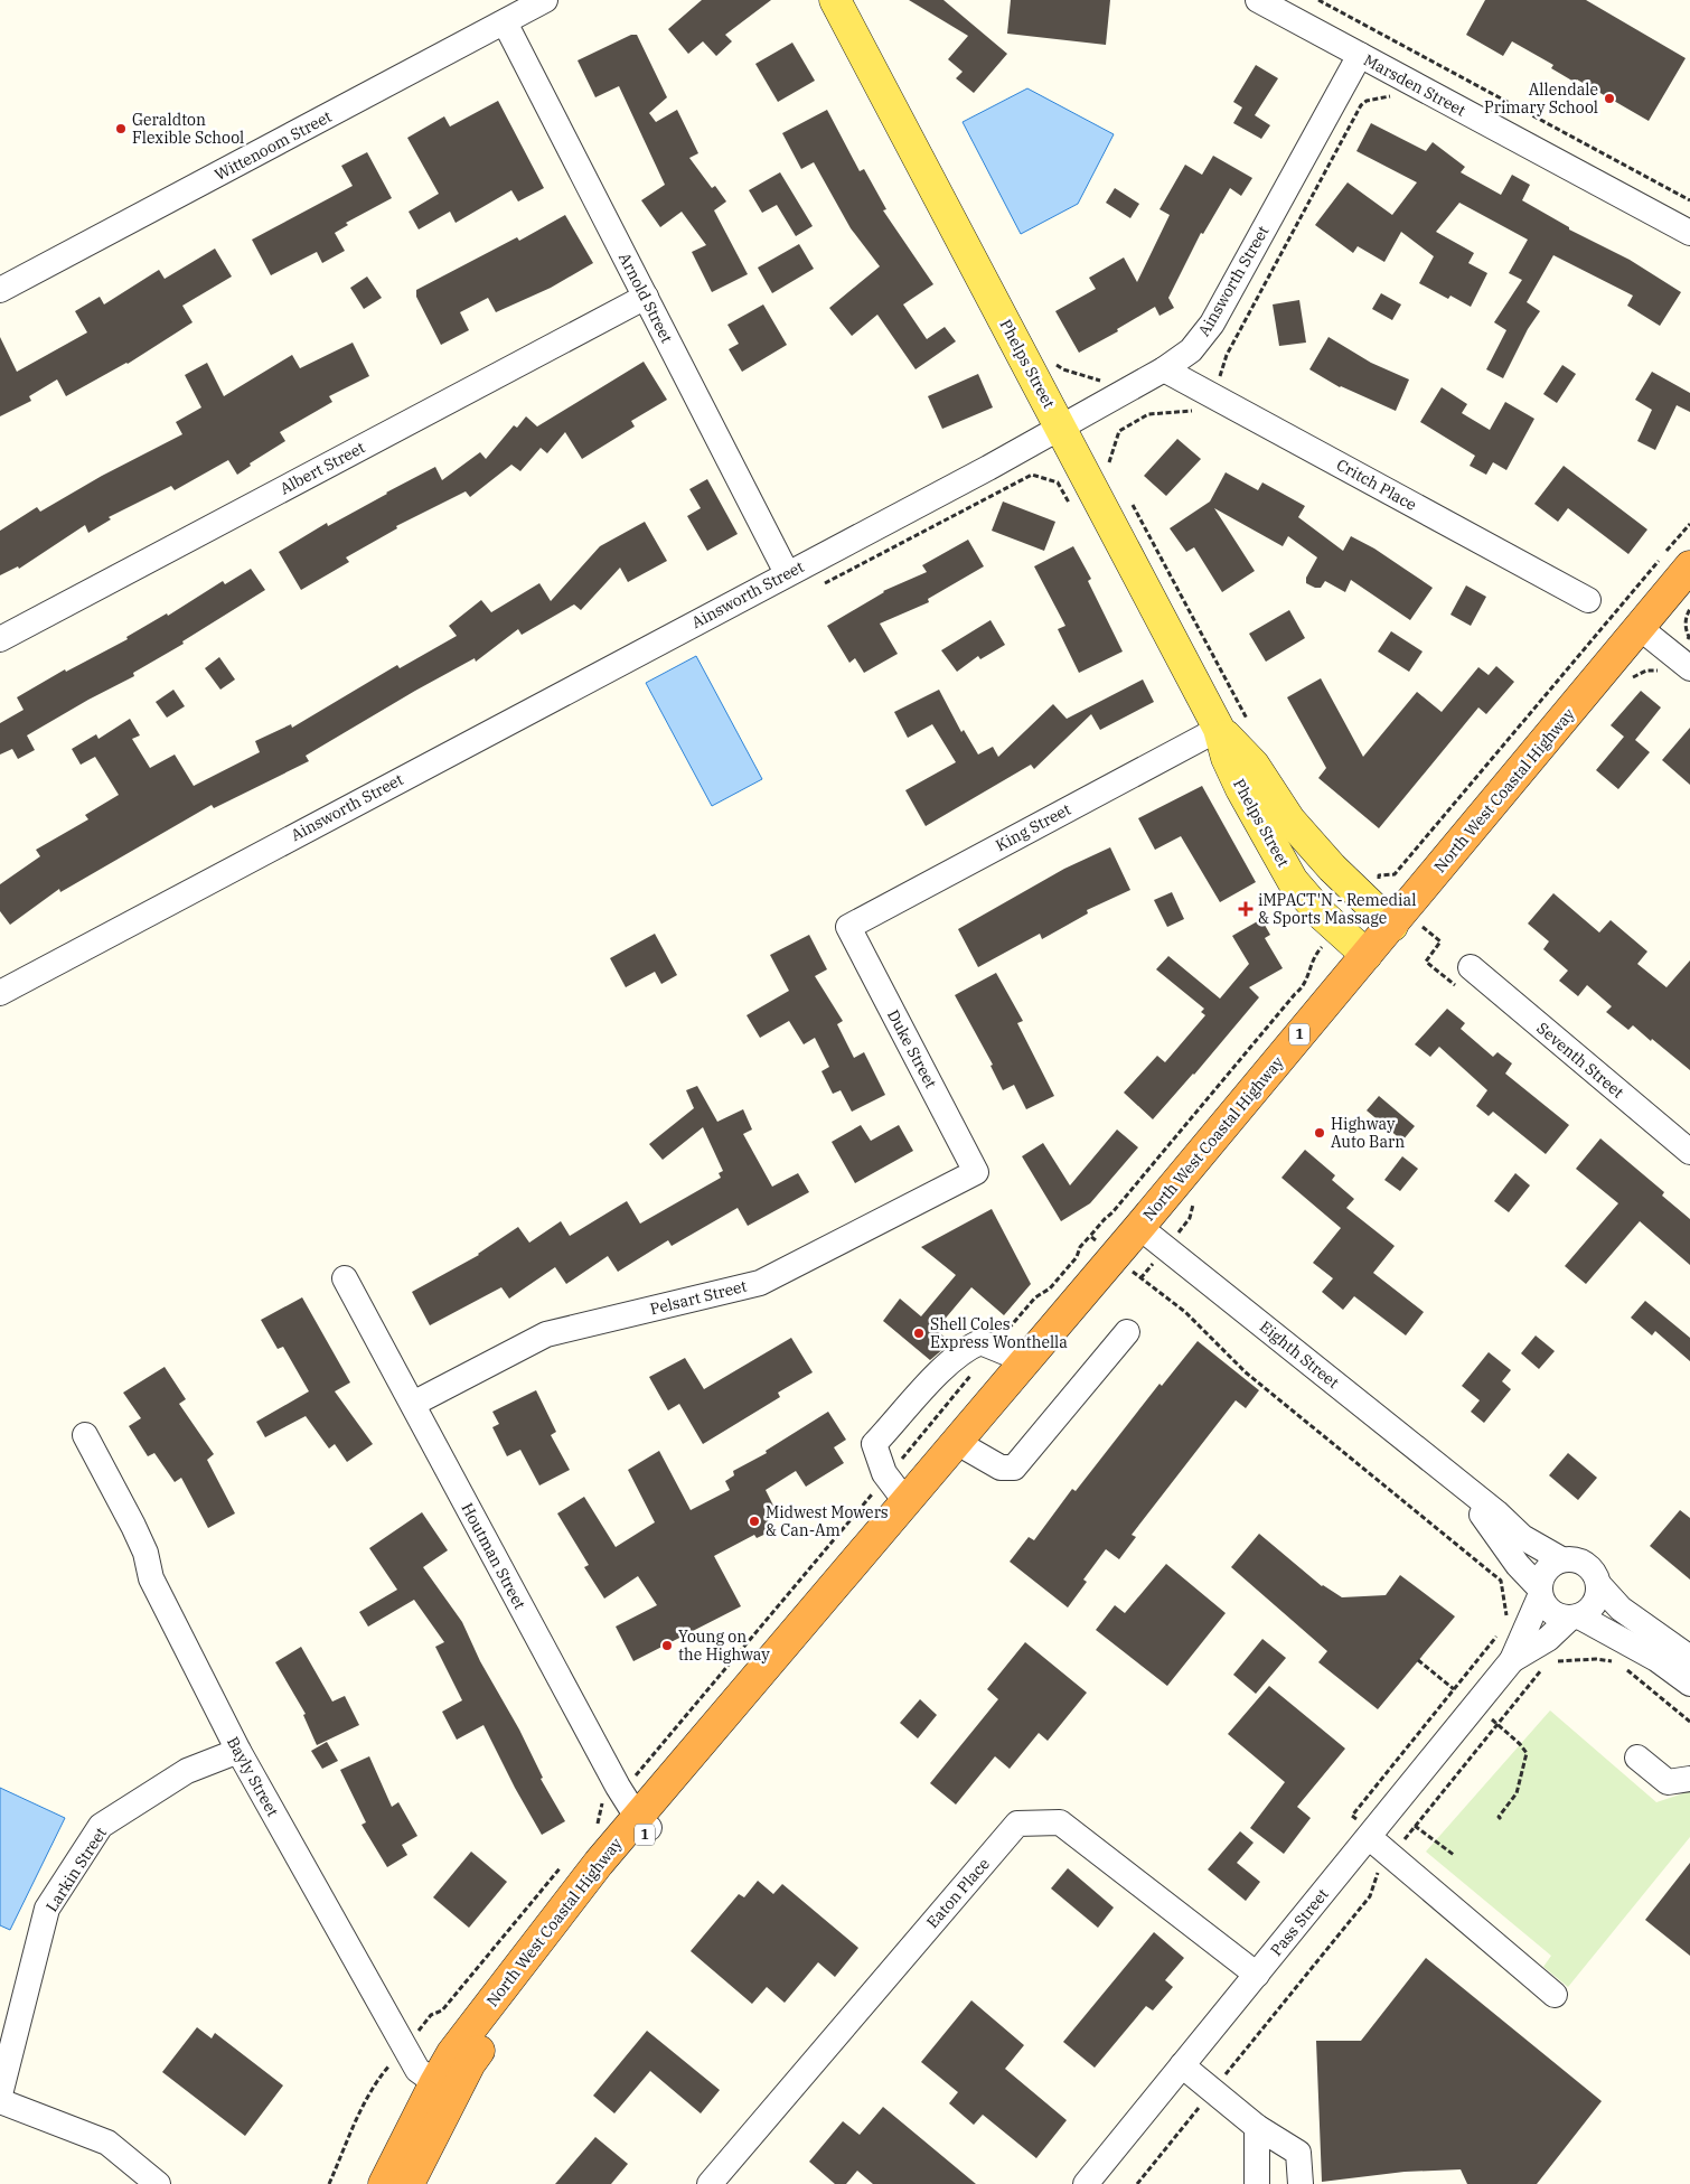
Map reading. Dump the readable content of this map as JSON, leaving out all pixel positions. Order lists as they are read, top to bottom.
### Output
{
  "streets": {
    "highway": ["North West Coastal Highway", "1"],
    "main road": ["Phelps Street"],
    "street": [
      "Marsden Street",
      "Wittenoom Street",
      "Ainsworth Street",
      "Arnold Street",
      "Albert Street",
      "Critch Place",
      "King Street",
      "Duke Street",
      "Seventh Street",
      "Pelsart Street",
      "Eighth Street",
      "Houtman Street",
      "Bayly Street",
      "Larkin Street",
      "Eaton Place",
      "Pass Street"
    ]
  },
  "crossings": [
    ["Marsden Street", "Ainsworth Street"],
    ["Wittenoom Street", "Arnold Street"],
    ["Ainsworth Street", "Arnold Street"],
    ["Ainsworth Street", "Phelps Street"],
    ["Ainsworth Street", "Critch Place"],
    ["Arnold Street", "Albert Street"],
    ["Phelps Street", "North West Coastal Highway"],
    ["Phelps Street", "King Street"],
    ["North West Coastal Highway", "Eighth Street"],
    ["North West Coastal Highway", "Houtman Street"],
    ["North West Coastal Highway", "Bayly Street"],
    ["King Street", "Duke Street"],
    ["Duke Street", "Pelsart Street"],
    ["Pelsart Street", "Houtman Street"],
    ["Eighth Street", "Pass Street"],
    ["Bayly Street", "Larkin Street"],
    ["Eaton Place", "Pass Street"]
  ],
  "places": {
    "other": [
      "Allendale Primary School",
      "Geraldton Flexible School",
      "Highway Auto Barn",
      "Shell Coles Express Wonthella",
      "Midwest Mowers & Can-Am",
      "Young on the Highway"
    ],
    "health": ["iMPACT'N - Remedial & Sports Massage"]
  }
}
